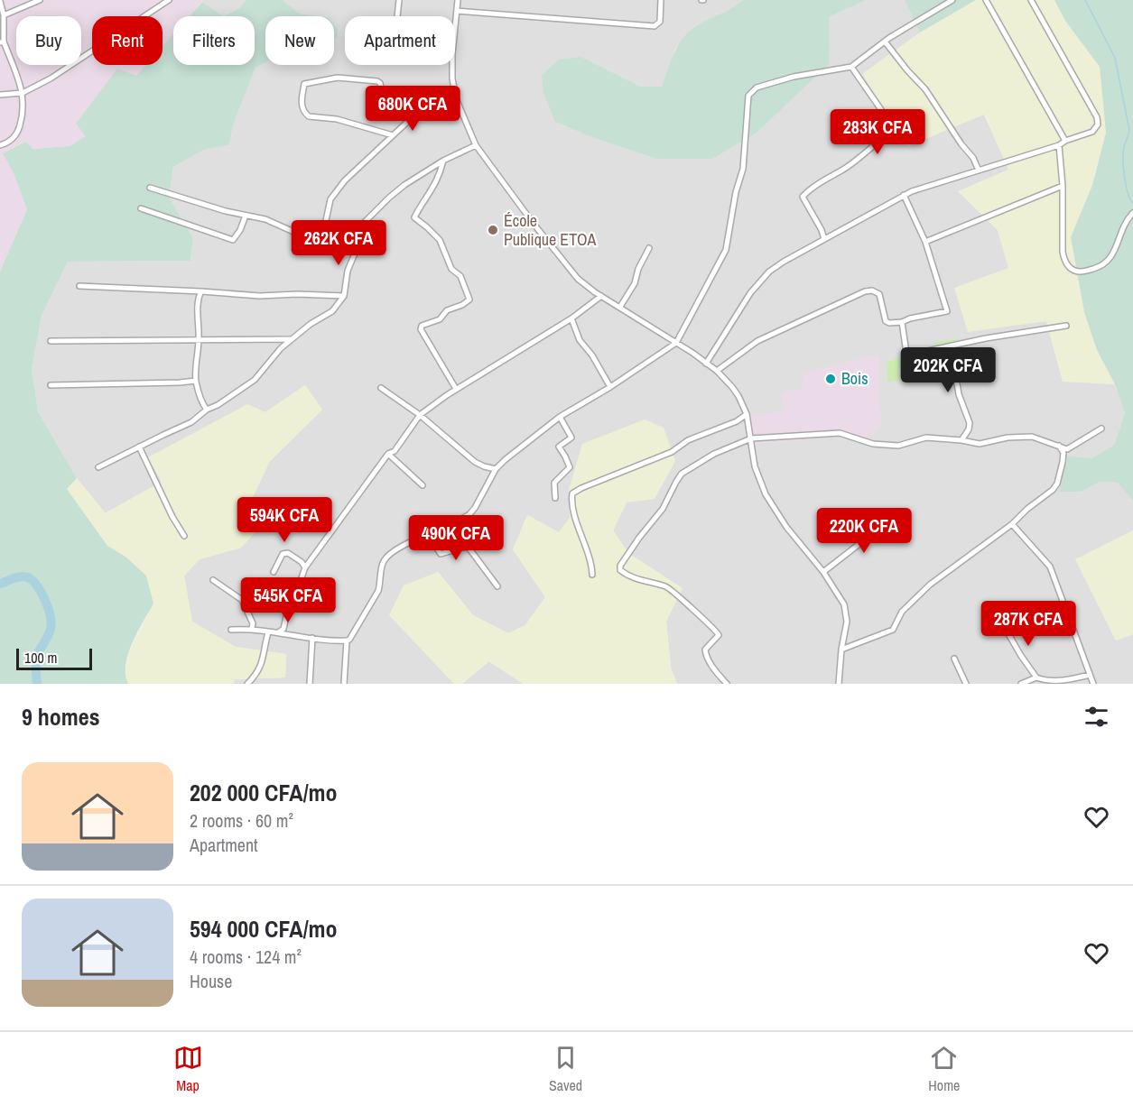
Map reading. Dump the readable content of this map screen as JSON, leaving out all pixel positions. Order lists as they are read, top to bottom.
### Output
{
  "places": ["École Publique ETOA", "Bois"],
  "scale_bar": "100 m",
  "page": {
    "chip": [
      "Buy",
      "Rent",
      "Filters",
      "New",
      "Apartment"
    ],
    "price": [
      "680K CFA",
      "283K CFA",
      "262K CFA",
      "202K CFA",
      "594K CFA",
      "220K CFA",
      "490K CFA",
      "545K CFA",
      "287K CFA"
    ],
    "scale": "100 m",
    "heading": "9 homes",
    "list": [
      {
        "name": "202 000 CFA/mo",
        "note": "2 rooms · 60 m² · Apartment"
      },
      {
        "name": "594 000 CFA/mo",
        "note": "4 rooms · 124 m² · House"
      }
    ],
    "tabs": ["Map", "Saved", "Home"]
  }
}
